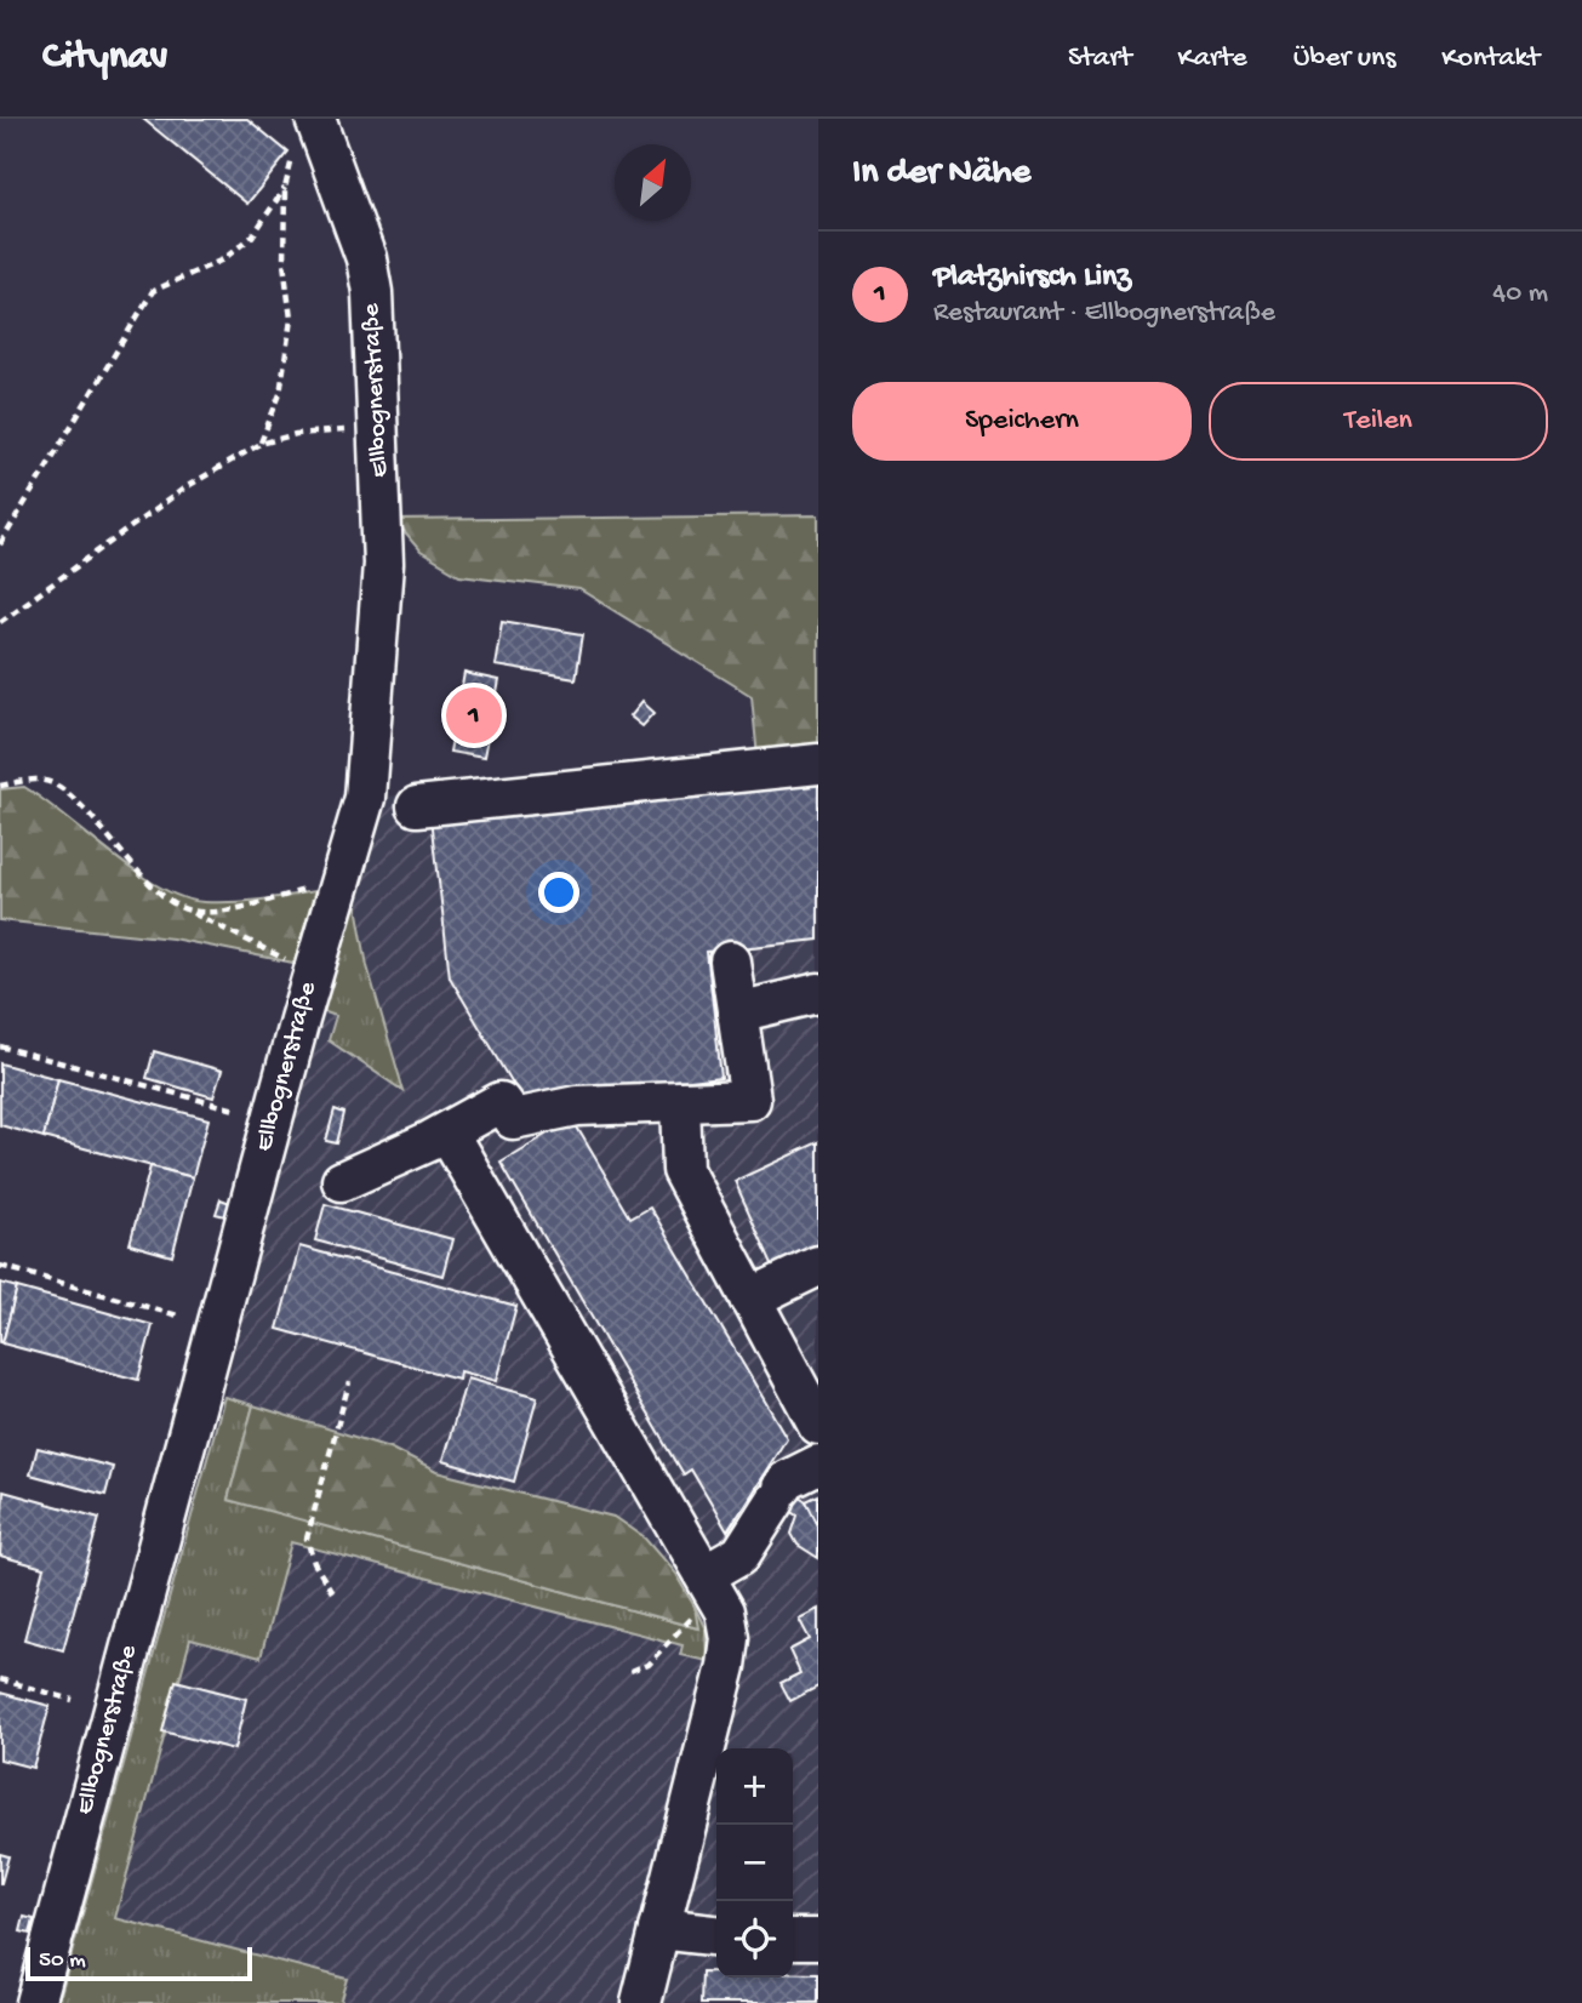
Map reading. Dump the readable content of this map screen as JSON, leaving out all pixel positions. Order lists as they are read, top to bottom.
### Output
{
  "streets": {
    "street": ["Ellbognerstraße"]
  },
  "scale_bar": "50 m",
  "north": "top right",
  "page": {
    "header": "Citynav",
    "nav": [
      "Start",
      "Karte",
      "Über uns",
      "Kontakt"
    ],
    "heading": "In der Nähe",
    "list": [
      {
        "mark": "1",
        "name": "Platzhirsch Linz",
        "note": "Restaurant · Ellbognerstraße",
        "value": "40 m"
      }
    ],
    "buttons": ["Speichern", "Teilen"],
    "pins": "1",
    "map_buttons": ["+", "−"],
    "scale": "50 m"
  }
}
